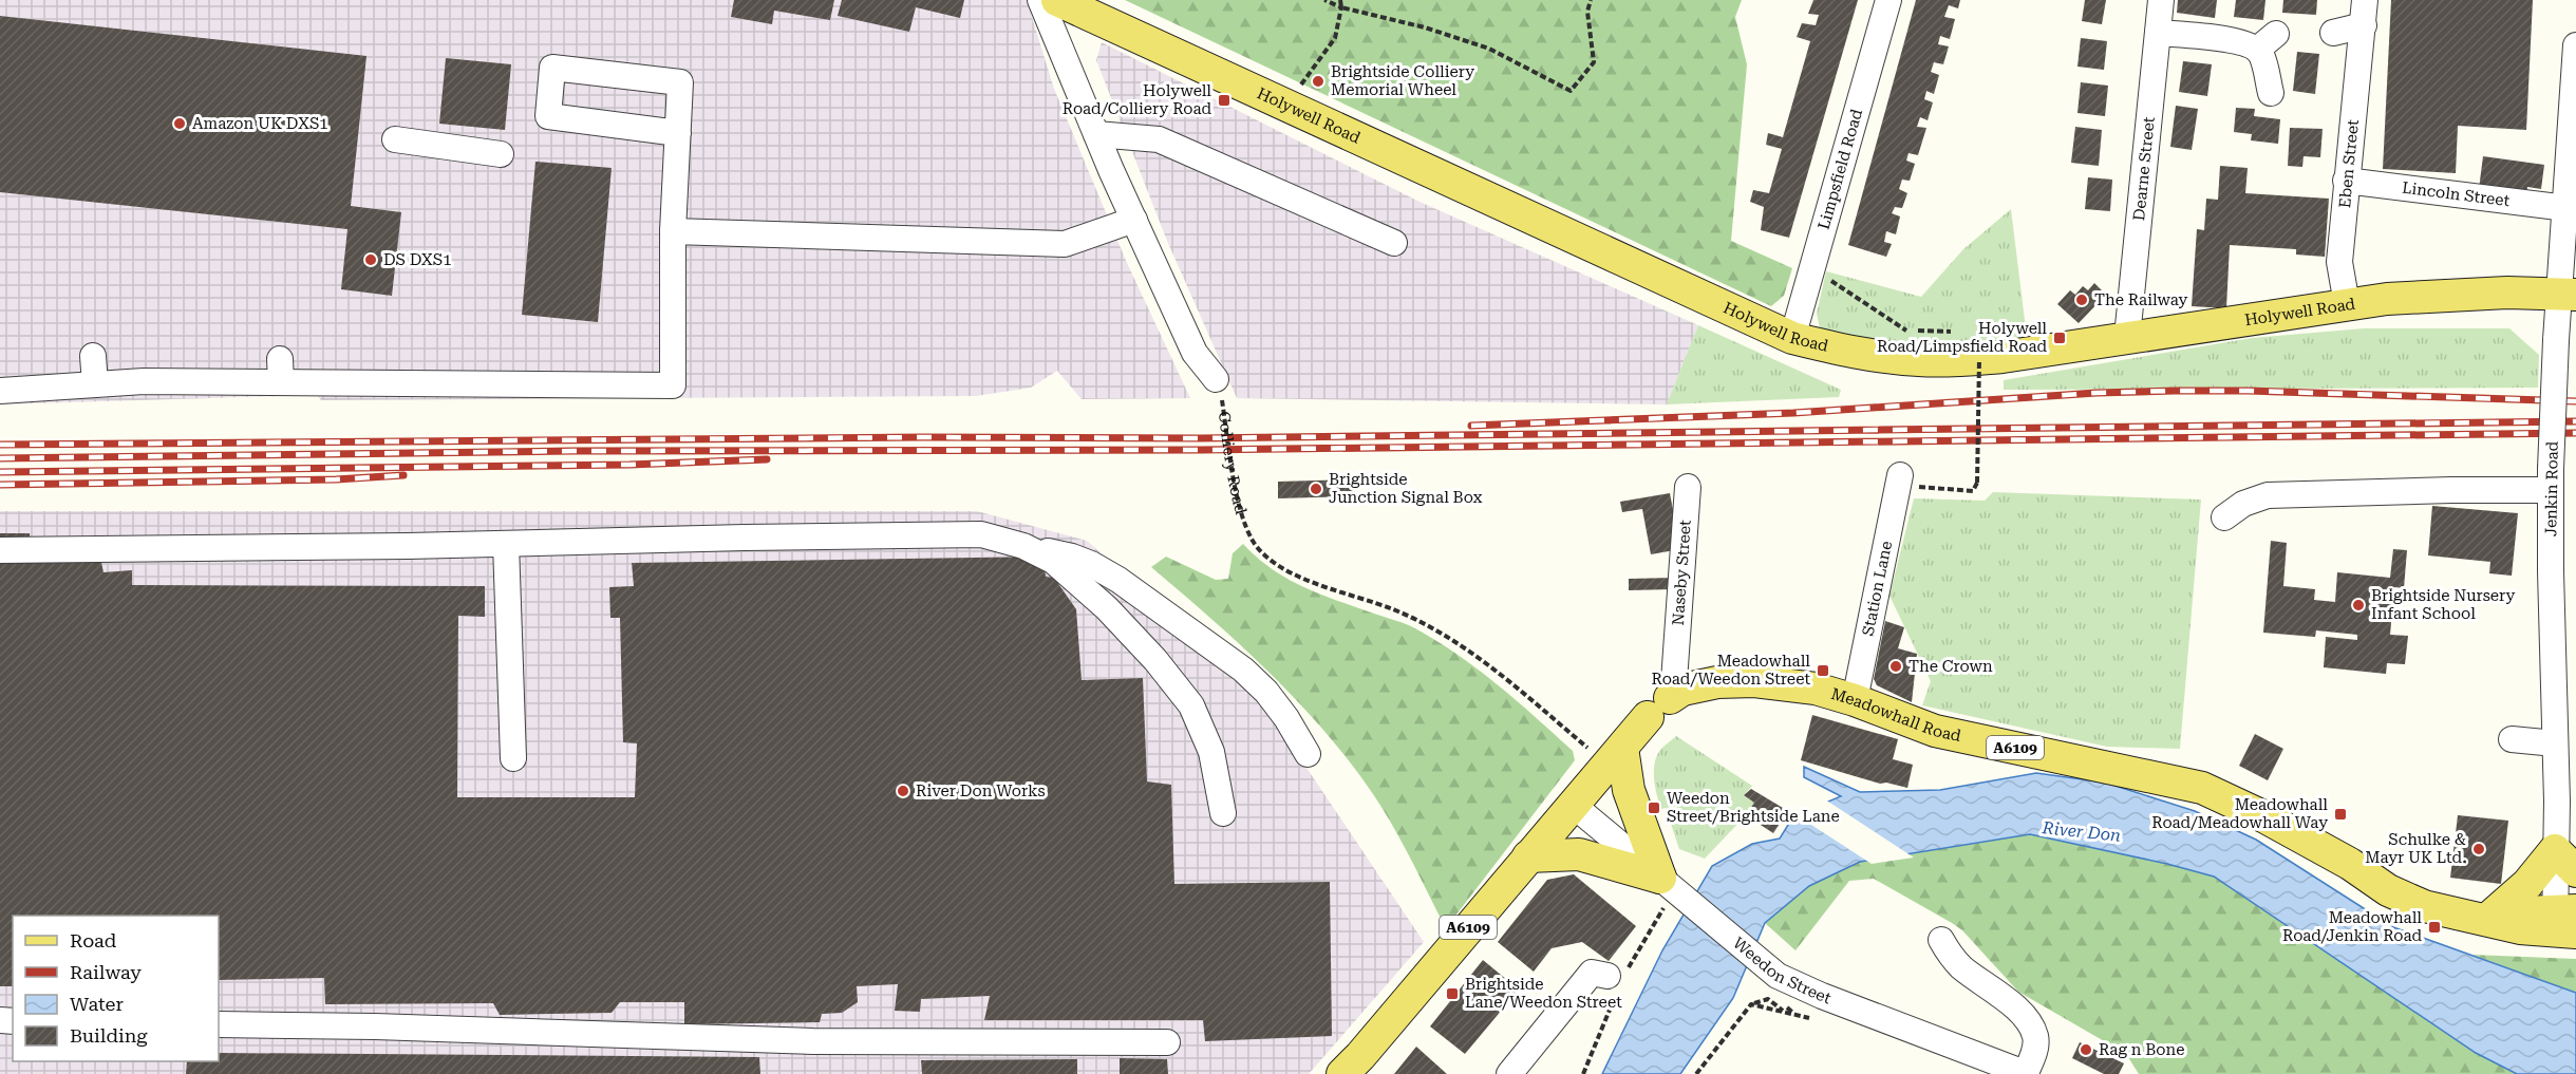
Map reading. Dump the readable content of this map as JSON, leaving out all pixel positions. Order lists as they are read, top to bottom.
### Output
{
  "streets": {
    "main road": ["Holywell Road", "Meadowhall Road", "A6109"],
    "street": [
      "Eben Street",
      "Limpsfield Road",
      "Dearne Street",
      "Lincoln Street",
      "Jenkin Road",
      "Naseby Street",
      "Station Lane",
      "Weedon Street"
    ],
    "path": ["Colliery Road"]
  },
  "crossings": [
    ["Holywell Road", "Eben Street"],
    ["Holywell Road", "Limpsfield Road"],
    ["Holywell Road", "Dearne Street"],
    ["Holywell Road", "Jenkin Road"],
    ["Eben Street", "Lincoln Street"],
    ["Lincoln Street", "Jenkin Road"],
    ["Colliery Road", "Meadowhall Road"],
    ["Jenkin Road", "Meadowhall Road"],
    ["Naseby Street", "Meadowhall Road"],
    ["Station Lane", "Meadowhall Road"],
    ["Meadowhall Road", "A6109"],
    ["Meadowhall Road", "Weedon Street"],
    ["A6109", "Weedon Street"]
  ],
  "water": ["River Don"],
  "places": {
    "other": [
      "Brightside Colliery Memorial Wheel",
      "Amazon UK DXS1",
      "DS DXS1",
      "The Railway",
      "Brightside Junction Signal Box",
      "Brightside Nursery Infant School",
      "The Crown",
      "River Don Works",
      "Schulke & Mayr UK Ltd.",
      "Rag n Bone"
    ],
    "transit": [
      "Holywell Road/Colliery Road",
      "Holywell Road/Limpsfield Road",
      "Meadowhall Road/Weedon Street",
      "Weedon Street/Brightside Lane",
      "Meadowhall Road/Meadowhall Way",
      "Meadowhall Road/Jenkin Road",
      "Brightside Lane/Weedon Street"
    ]
  },
  "legend": [
    "Road",
    "Railway",
    "Water",
    "Building"
  ]
}
